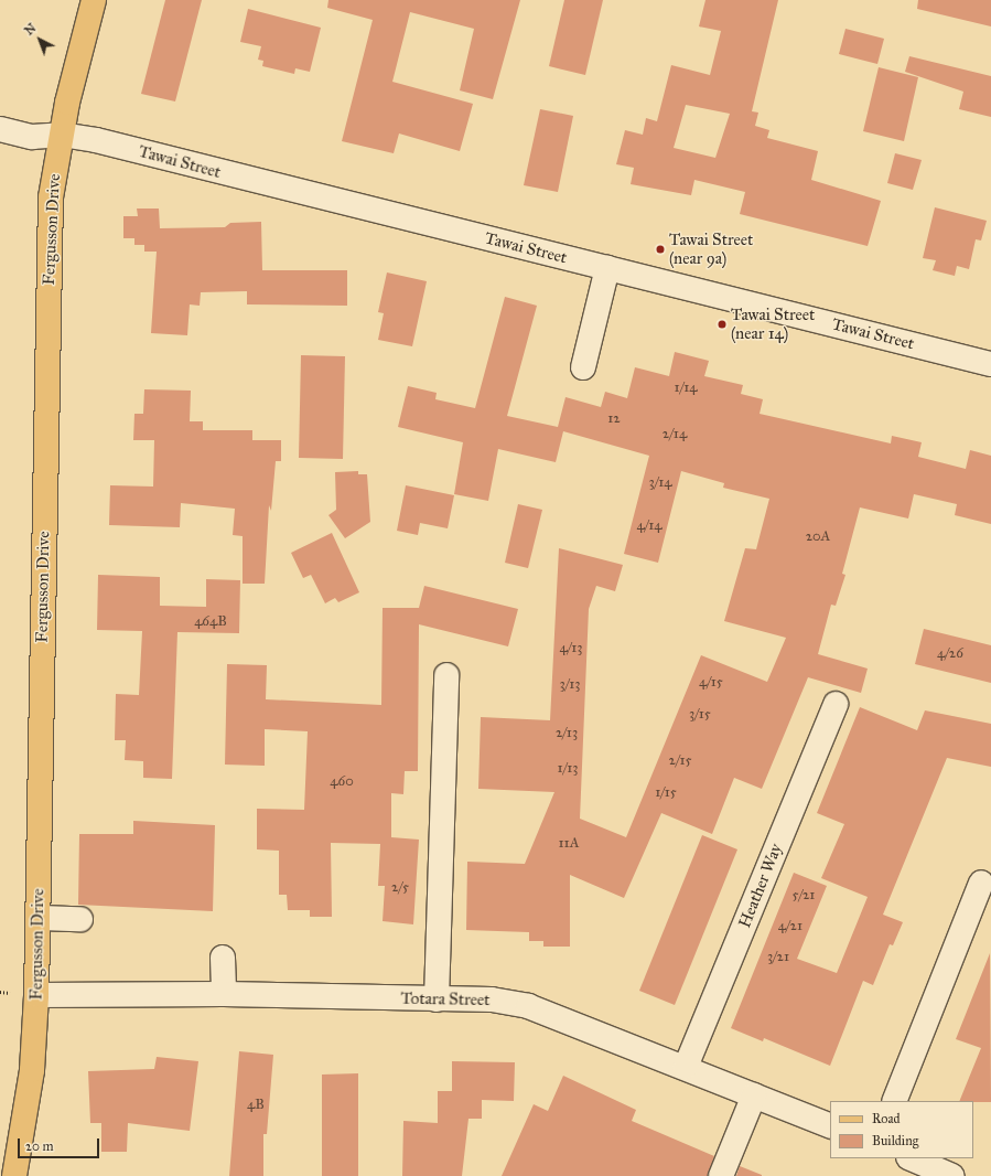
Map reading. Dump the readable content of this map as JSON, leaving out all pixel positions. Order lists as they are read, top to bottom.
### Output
{
  "streets": {
    "main road": ["Fergusson Drive"],
    "street": ["Tawai Street", "Heather Way", "Totara Street"]
  },
  "crossings": [
    ["Tawai Street", "Fergusson Drive"],
    ["Fergusson Drive", "Totara Street"],
    ["Heather Way", "Totara Street"]
  ],
  "places": ["Tawai Street (near 9a)", "Tawai Street (near 14)"],
  "house_numbers": [
    "1/14",
    "12",
    "2/14",
    "3/14",
    "4/14",
    "20A",
    "464B",
    "4/13",
    "4/26",
    "4/15",
    "3/13",
    "3/15",
    "2/13",
    "2/15",
    "1/13",
    "460",
    "1/15",
    "11A",
    "2/5",
    "5/21",
    "4/21",
    "3/21",
    "4B"
  ],
  "legend": ["Road", "Building"],
  "scale_bar": "20 m",
  "north": "top left"
}
